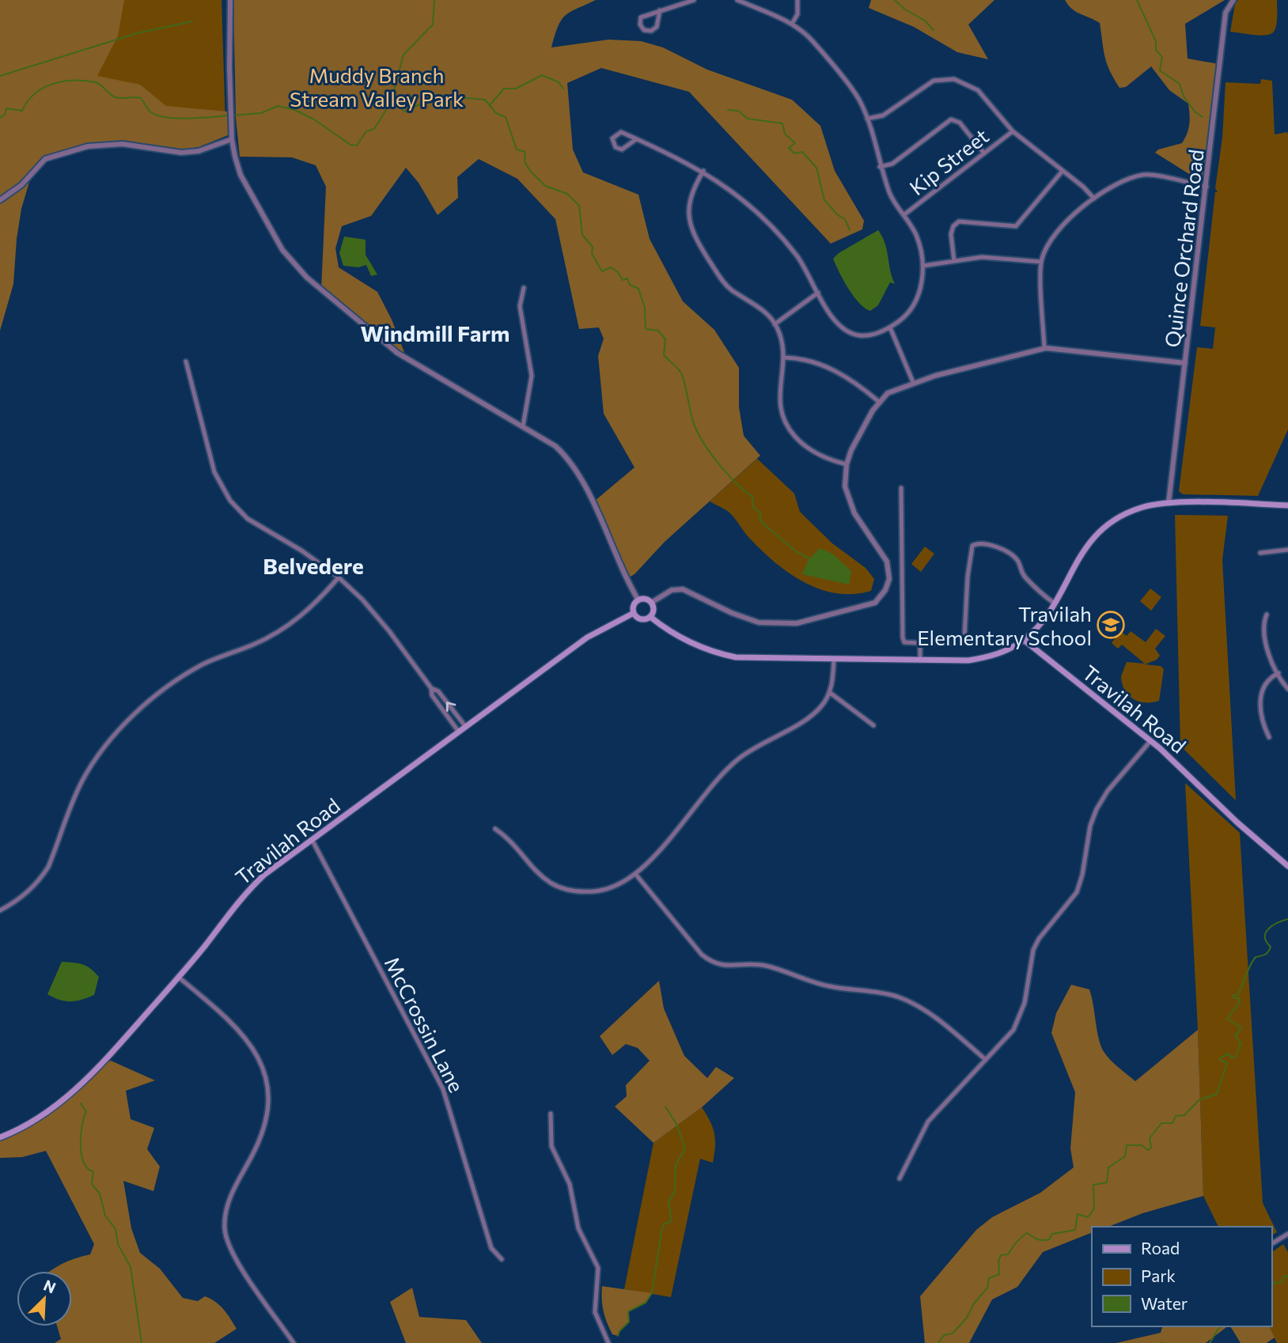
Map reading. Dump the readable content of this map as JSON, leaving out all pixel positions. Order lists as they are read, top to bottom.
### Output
{
  "streets": {
    "main road": ["Travilah Road"],
    "street": ["Kip Street", "Quince Orchard Road", "McCrossin Lane"]
  },
  "crossings": [
    ["Travilah Road", "McCrossin Lane"]
  ],
  "districts": ["Windmill Farm", "Belvedere"],
  "parks": ["Muddy Branch Stream Valley Park"],
  "places": {
    "school or university": ["Travilah Elementary School"]
  },
  "legend": ["Road", "Park", "Water"],
  "north": "top right"
}
